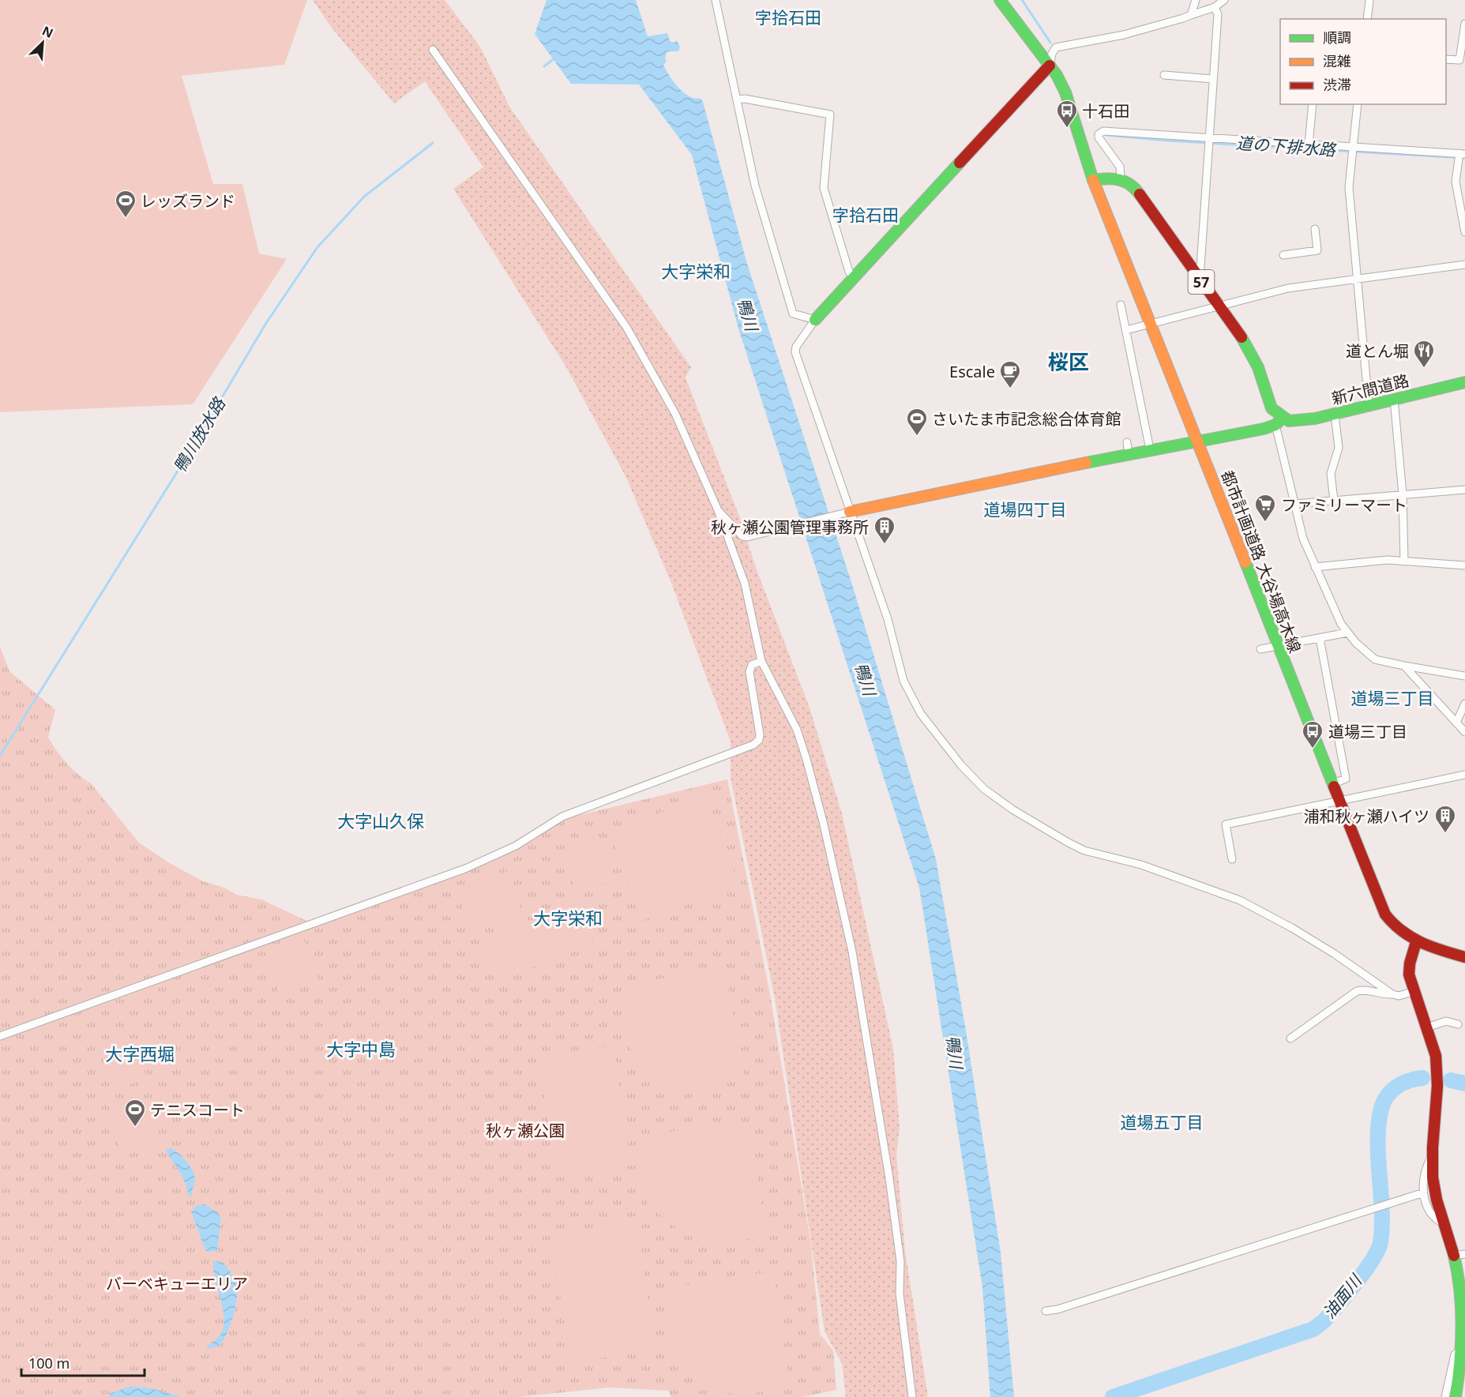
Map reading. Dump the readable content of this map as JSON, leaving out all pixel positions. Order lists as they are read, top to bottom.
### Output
{
  "streets": {
    "street": ["57", "新六間道路", "都市計画道路 大谷場高木線"]
  },
  "crossings": [
    ["57", "新六間道路"],
    ["新六間道路", "都市計画道路 大谷場高木線"]
  ],
  "districts": [
    "字拾石田",
    "字拾石田",
    "大字栄和",
    "桜区",
    "道場四丁目",
    "道場三丁目",
    "大字山久保",
    "大字栄和",
    "大字中島",
    "大字西堀",
    "道場五丁目"
  ],
  "water": [
    "道の下排水路",
    "鴨川",
    "鴨川放水路",
    "油面川"
  ],
  "parks": ["秋ヶ瀬公園", "バーベキューエリア"],
  "places": {
    "bus stop": ["十石田", "道場三丁目"],
    "sports": ["レッズランド", "さいたま市記念総合体育館", "テニスコート"],
    "restaurant": ["道とん堀"],
    "cafe": ["Escale"],
    "supermarket": ["ファミリーマート"],
    "building": ["秋ヶ瀬公園管理事務所", "浦和秋ヶ瀬ハイツ"]
  },
  "legend": ["順調", "混雑", "渋滞"],
  "scale_bar": "100 m",
  "north": "top right"
}
